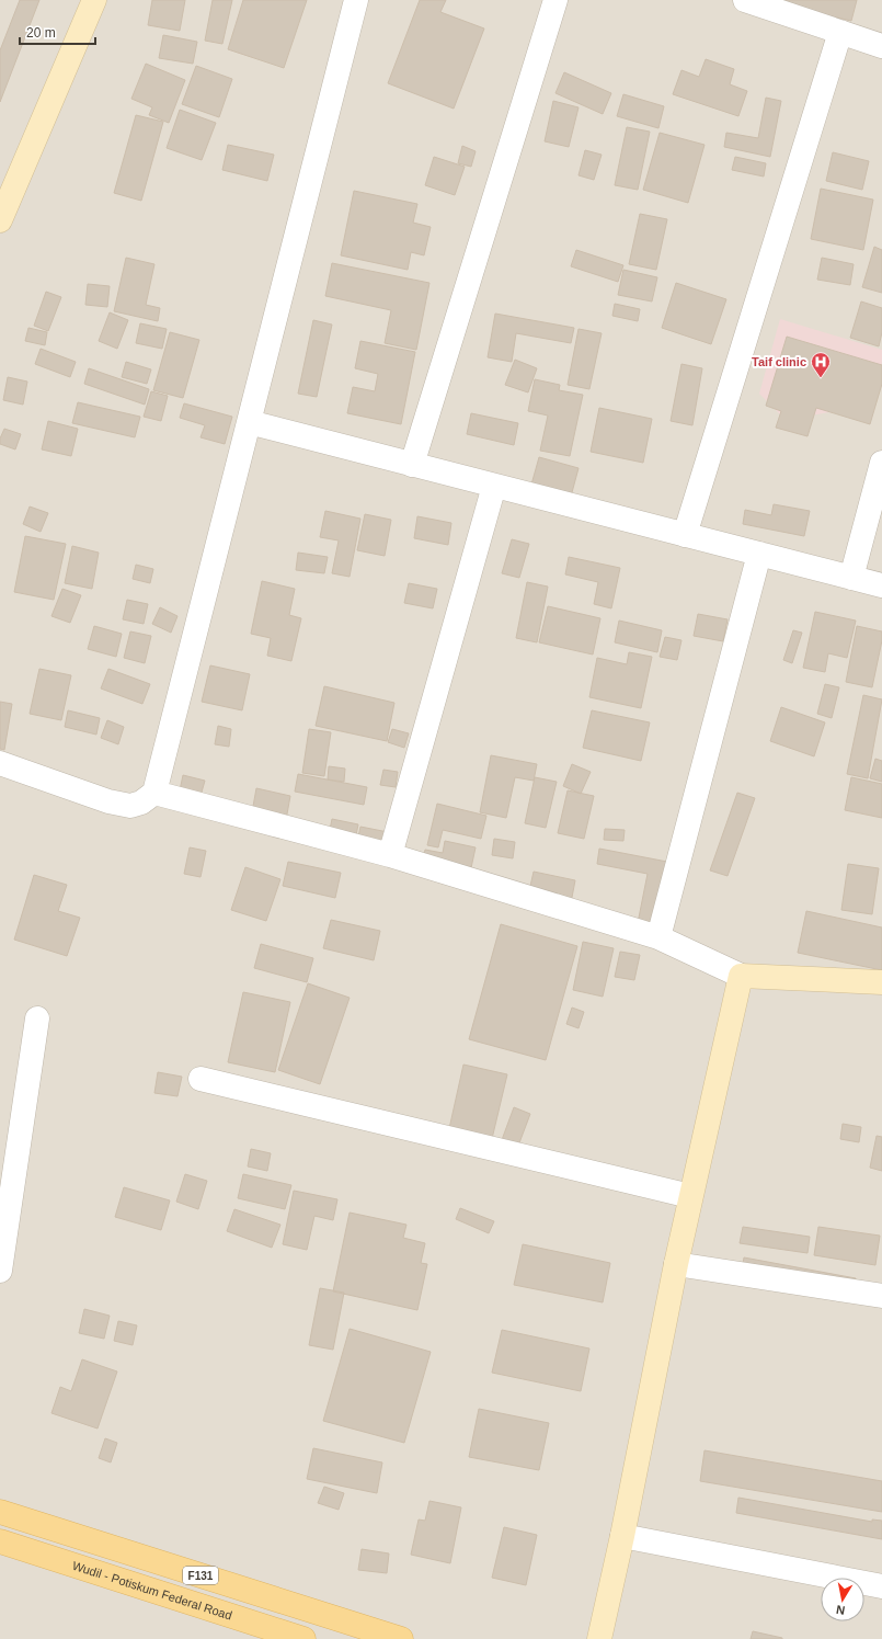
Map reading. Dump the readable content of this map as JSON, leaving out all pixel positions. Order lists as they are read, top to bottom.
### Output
{
  "streets": {
    "main road": ["F131", "Wudil - Potiskum Federal Road"]
  },
  "places": {
    "hospital": ["Taif clinic"]
  },
  "scale_bar": "20 m",
  "north": "bottom"
}
